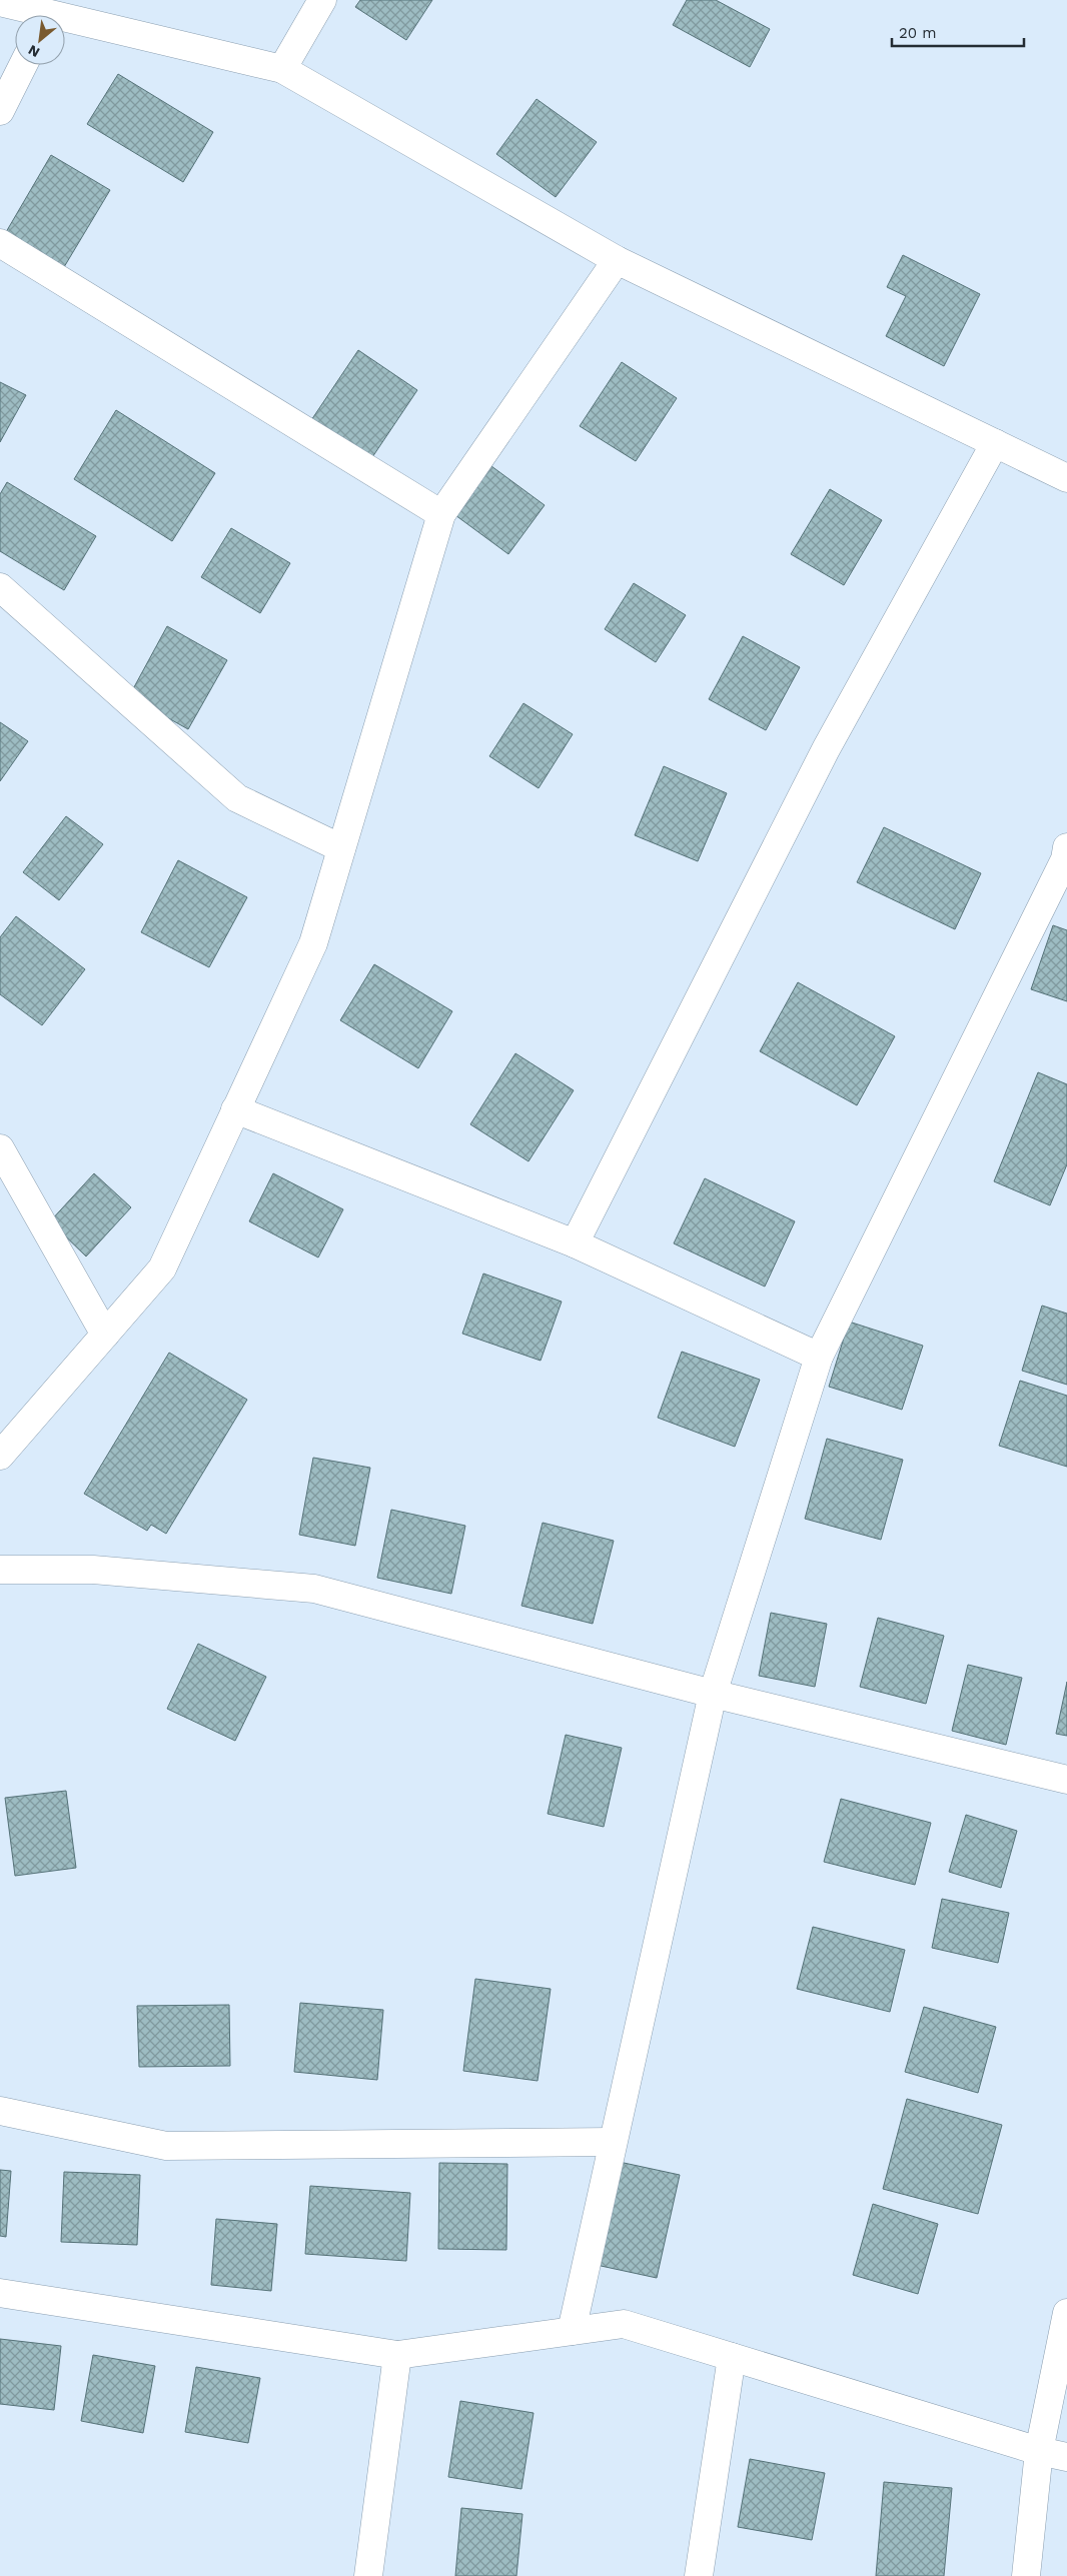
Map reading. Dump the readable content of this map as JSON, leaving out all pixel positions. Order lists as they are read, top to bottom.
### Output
{
  "scale_bar": "20 m",
  "north": "bottom left"
}
